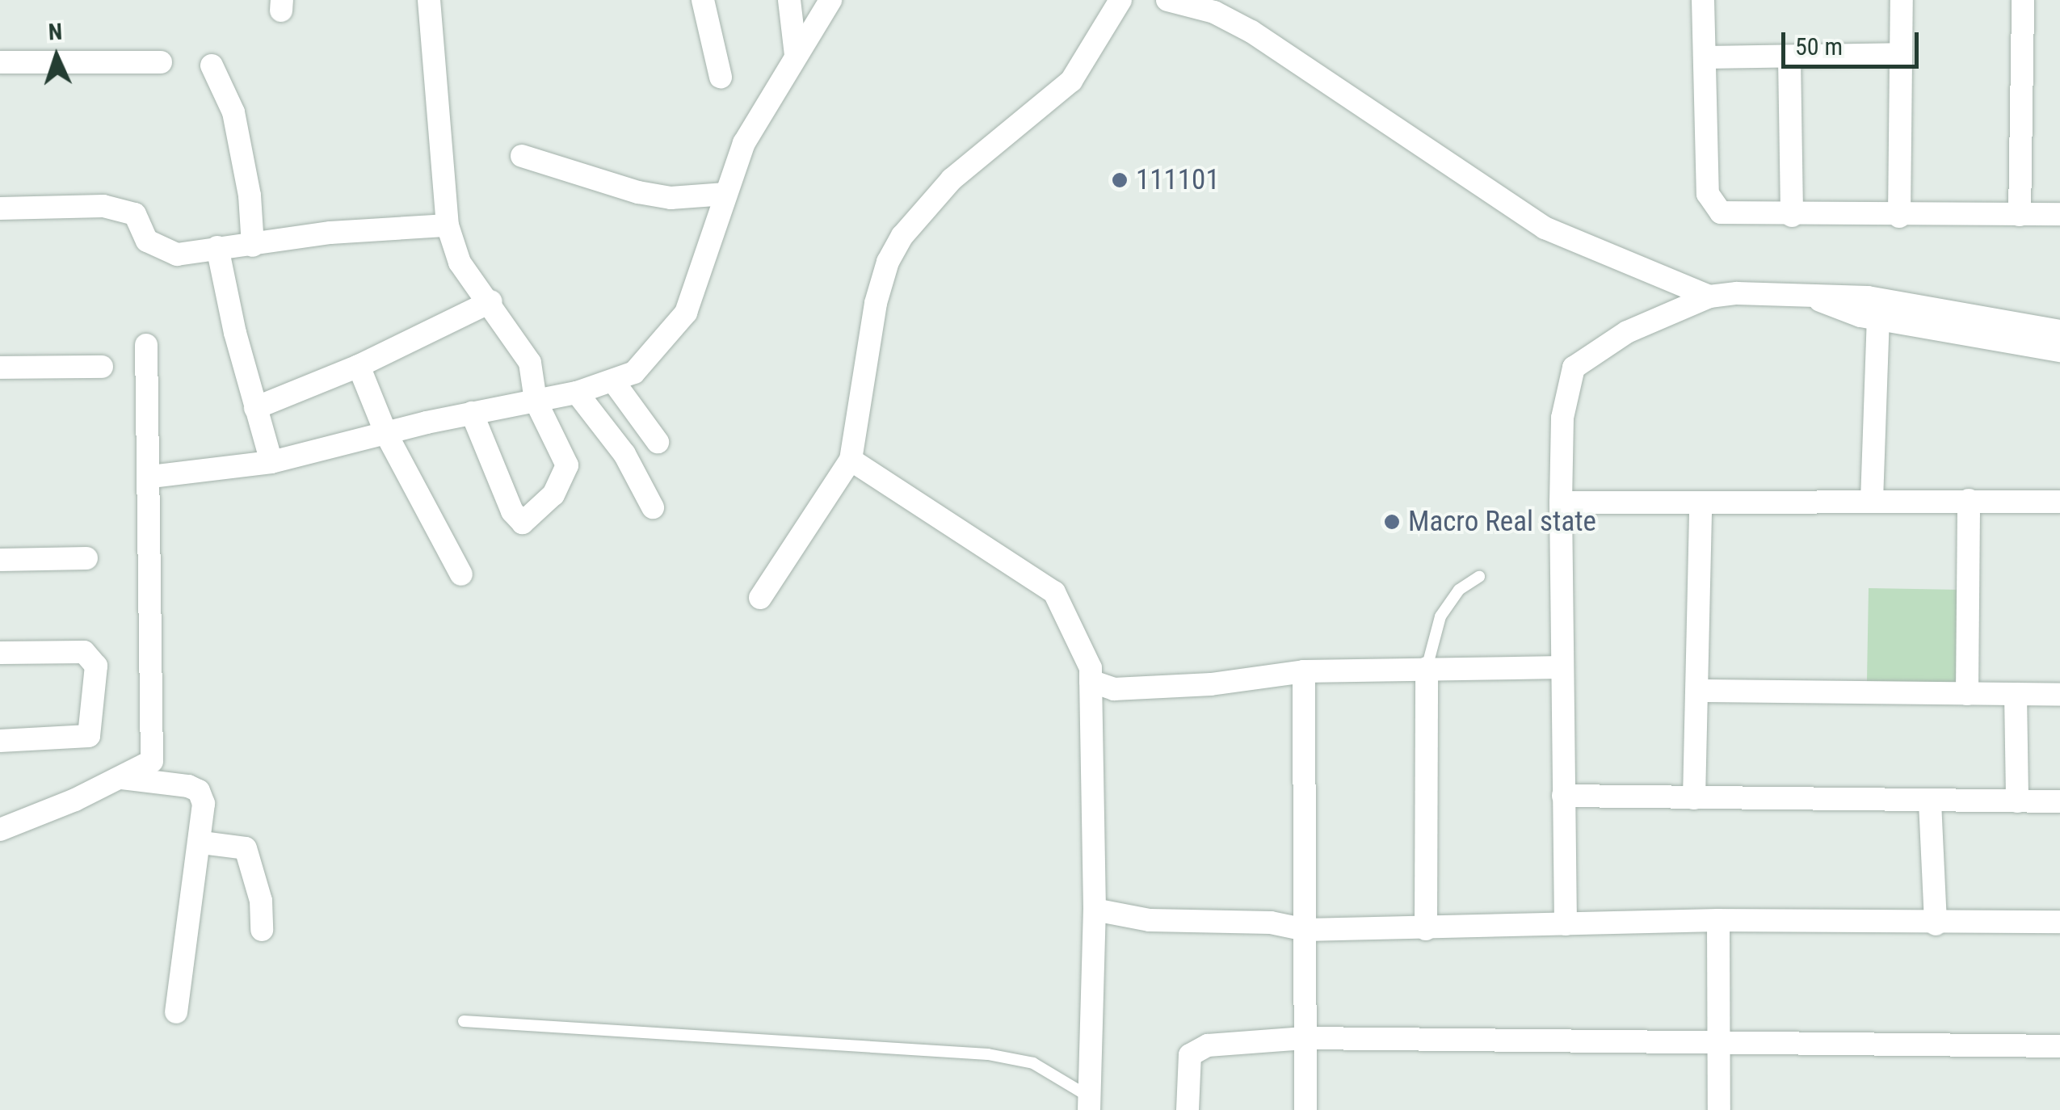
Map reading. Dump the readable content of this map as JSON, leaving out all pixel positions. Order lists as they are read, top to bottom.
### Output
{
  "places": ["111101", "Macro Real state"],
  "scale_bar": "50 m",
  "north": "top"
}
